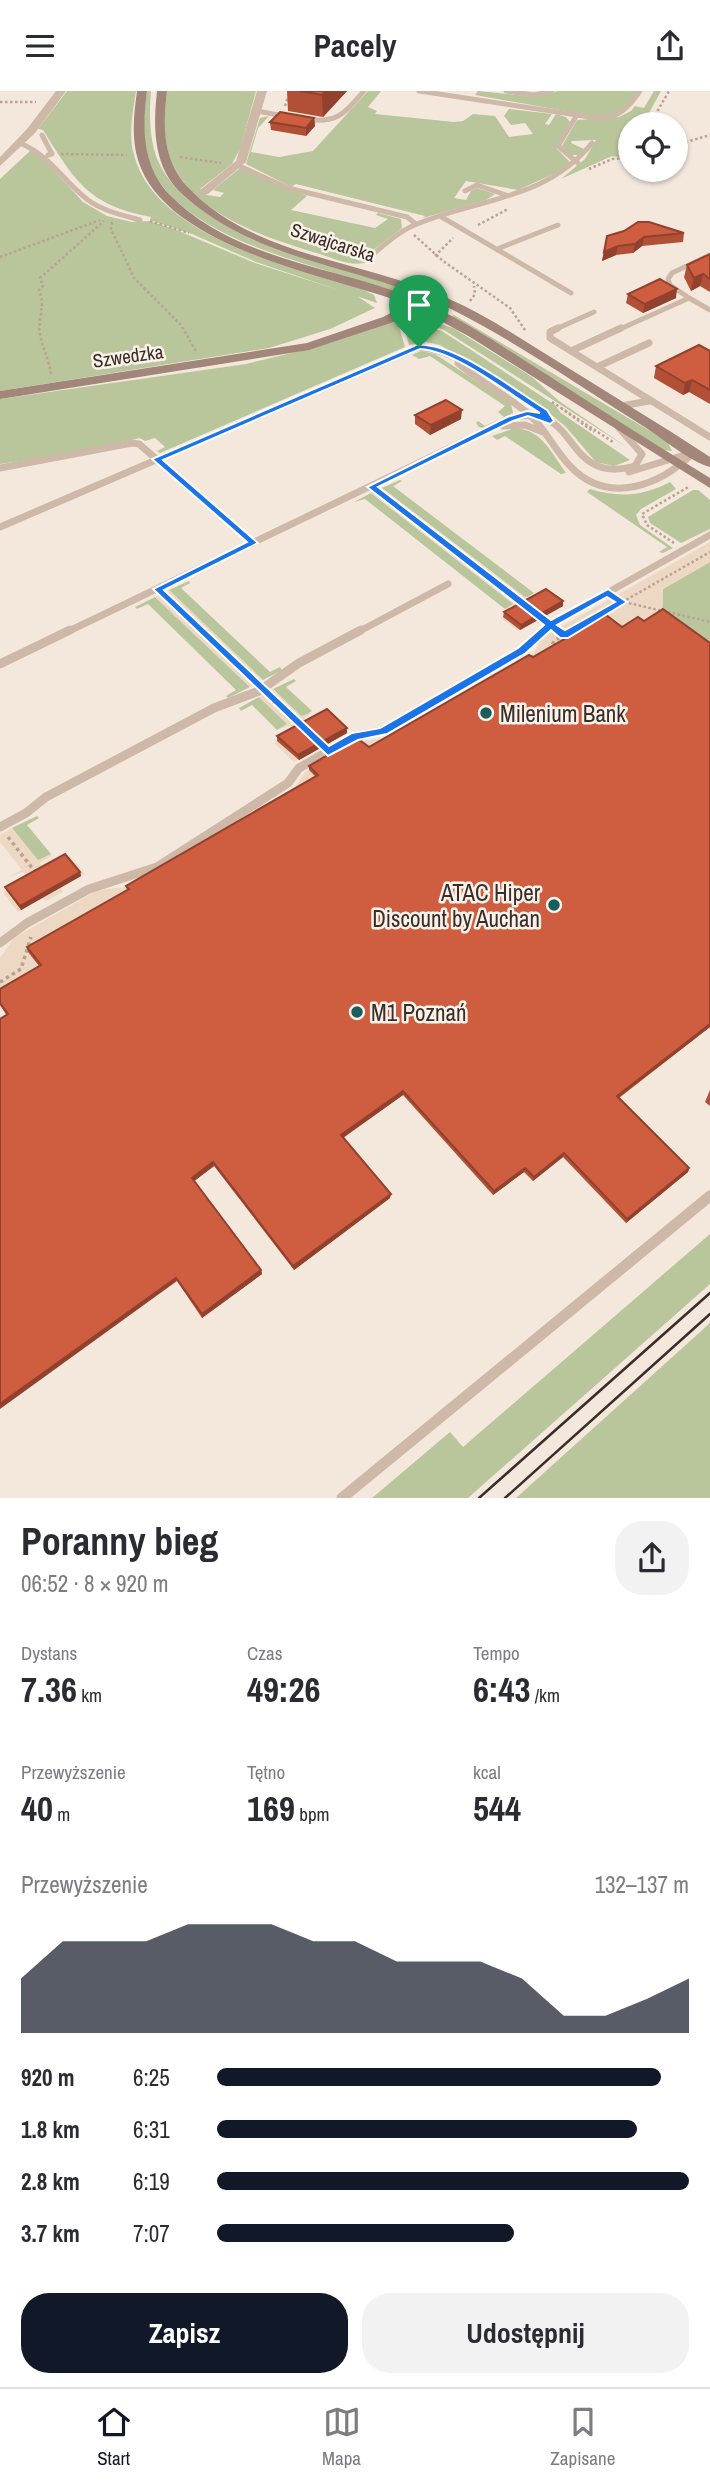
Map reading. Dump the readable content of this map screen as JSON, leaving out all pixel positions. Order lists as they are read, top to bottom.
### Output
{
  "streets": {
    "street": ["Szwajcarska", "Szwedzka"]
  },
  "crossings": [
    ["Szwajcarska", "Szwedzka"]
  ],
  "places": ["Milenium Bank", "ATAC Hiper Discount by Auchan", "M1 Poznań"],
  "page": {
    "header": "Pacely",
    "heading": ["Poranny bieg", "06:52 · 8 × 920 m"],
    "stats": [
      ["Dystans", "7.36 km"],
      ["Czas", "49:26"],
      ["Tempo", "6:43 /km"],
      ["Przewyższenie", "40 m"],
      ["Tętno", "169 bpm"],
      ["kcal", "544"]
    ],
    "chart": ["Przewyższenie", "132–137 m"],
    "list": [
      {
        "name": "920 m",
        "note": "6:25"
      },
      {
        "name": "1.8 km",
        "note": "6:31"
      },
      {
        "name": "2.8 km",
        "note": "6:19"
      },
      {
        "name": "3.7 km",
        "note": "7:07"
      }
    ],
    "buttons": ["Zapisz", "Udostępnij"],
    "tabs": ["Start", "Mapa", "Zapisane"]
  }
}
